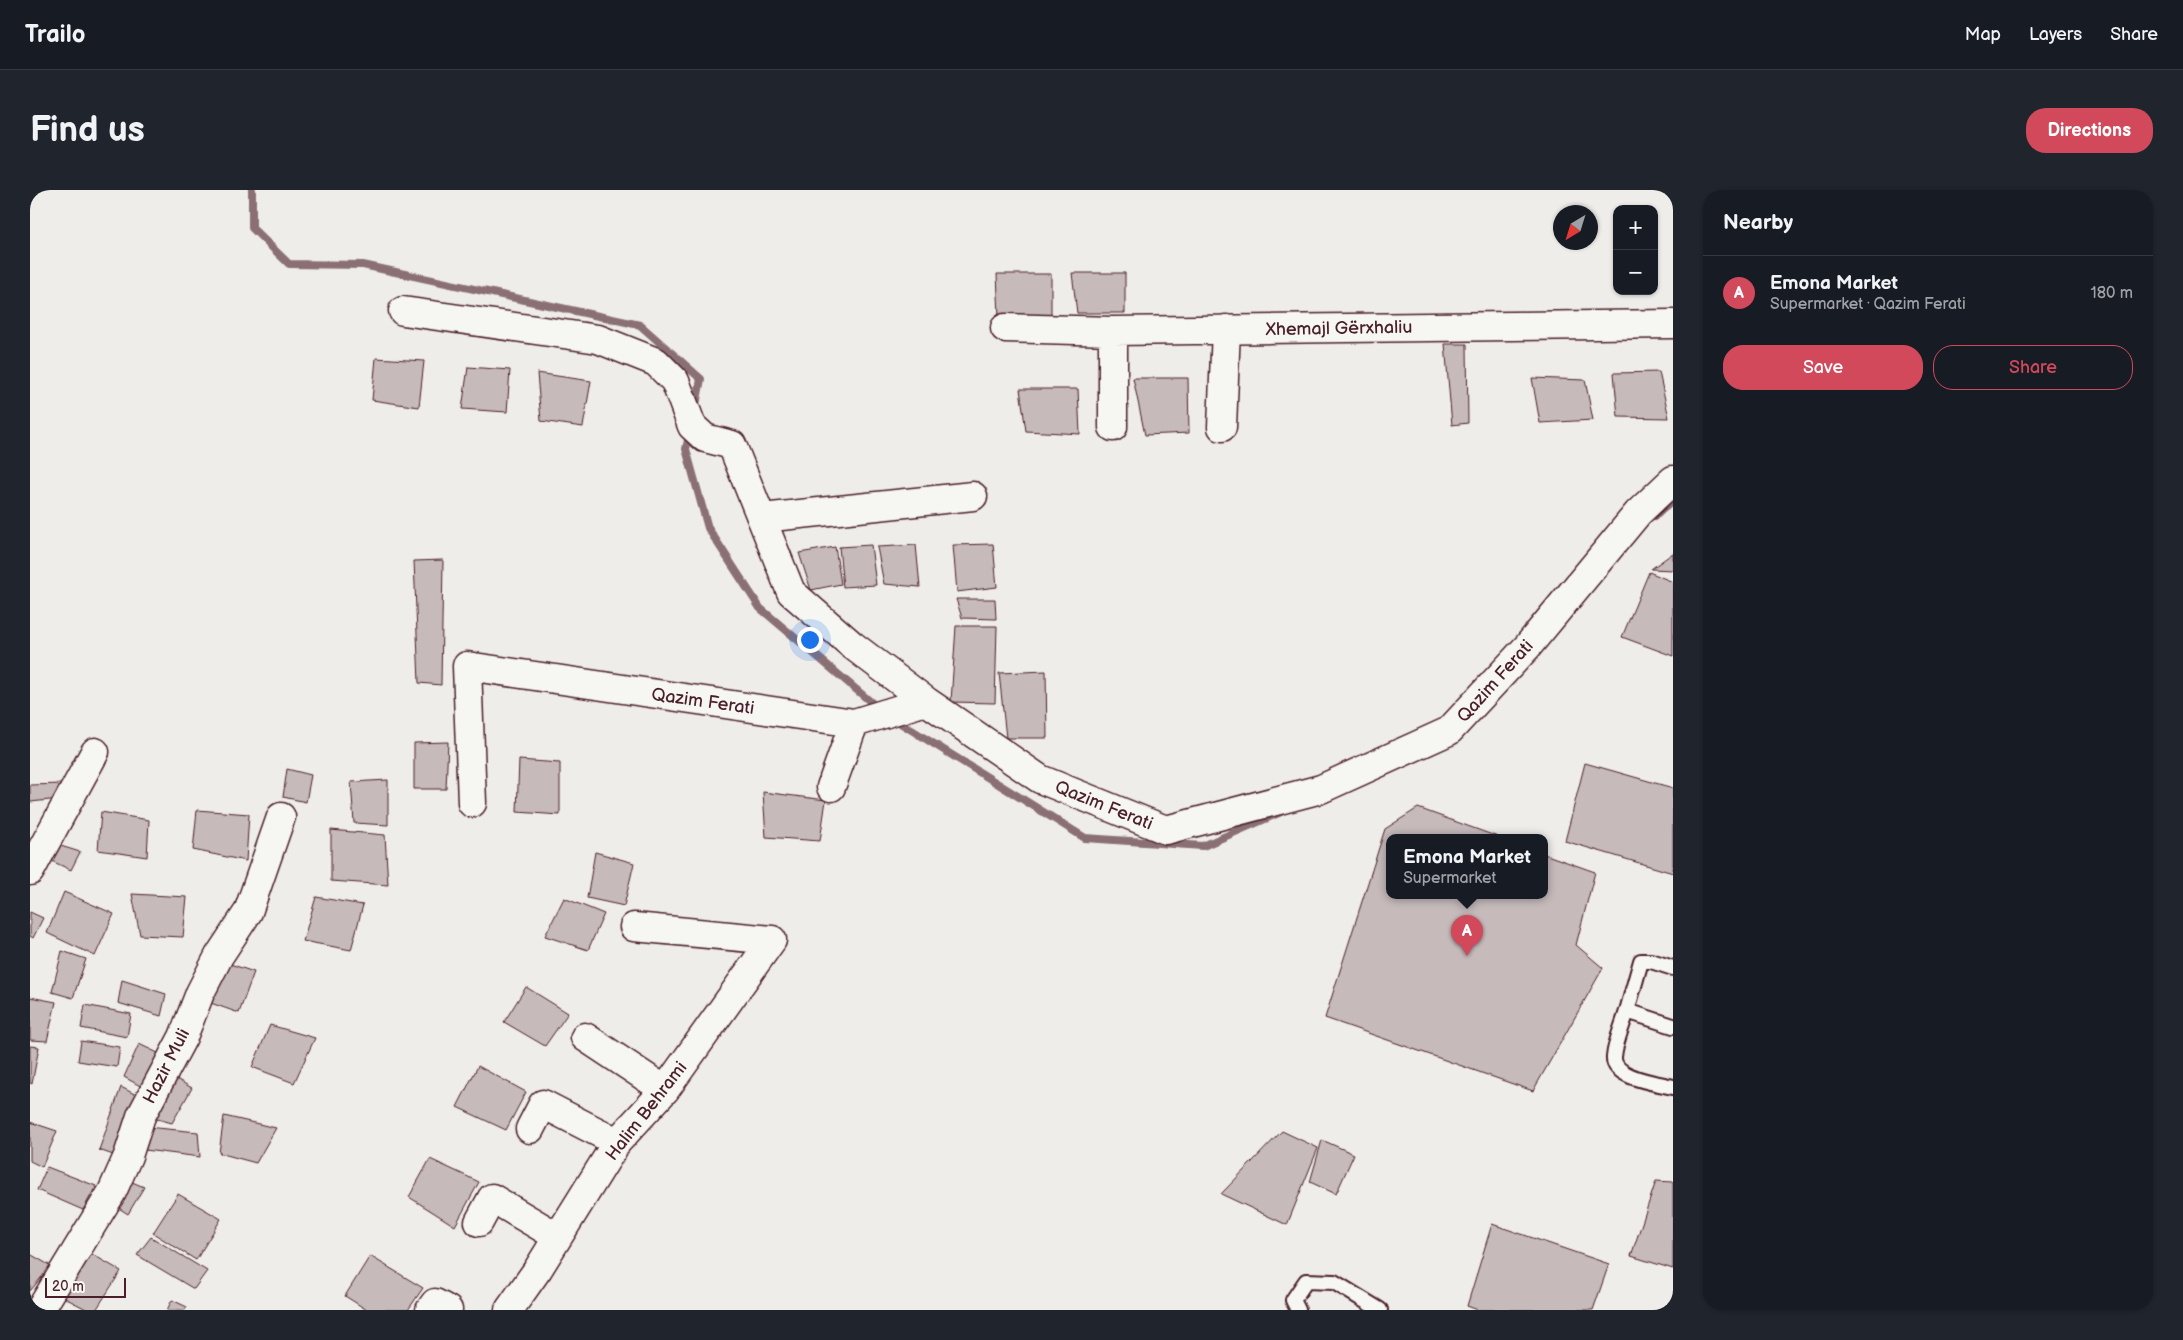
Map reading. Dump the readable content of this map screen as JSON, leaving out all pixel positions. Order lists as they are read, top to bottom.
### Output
{
  "streets": {
    "street": [
      "Xhemajl Gërxhaliu",
      "Qazim Ferati",
      "Hazir Muli",
      "Halim Behrami"
    ]
  },
  "scale_bar": "20 m",
  "north": "bottom left",
  "page": {
    "header": "Trailo",
    "nav": ["Map", "Layers", "Share"],
    "buttons": [
      "Directions",
      ["Save", "Share"]
    ],
    "title": "Find us",
    "heading": "Nearby",
    "map_buttons": ["+", "−"],
    "list": [
      {
        "mark": "A",
        "name": "Emona Market",
        "note": "Supermarket · Qazim Ferati",
        "value": "180 m"
      }
    ],
    "popup": ["Emona Market", "Supermarket"],
    "pins": "A",
    "scale": "20 m"
  }
}
